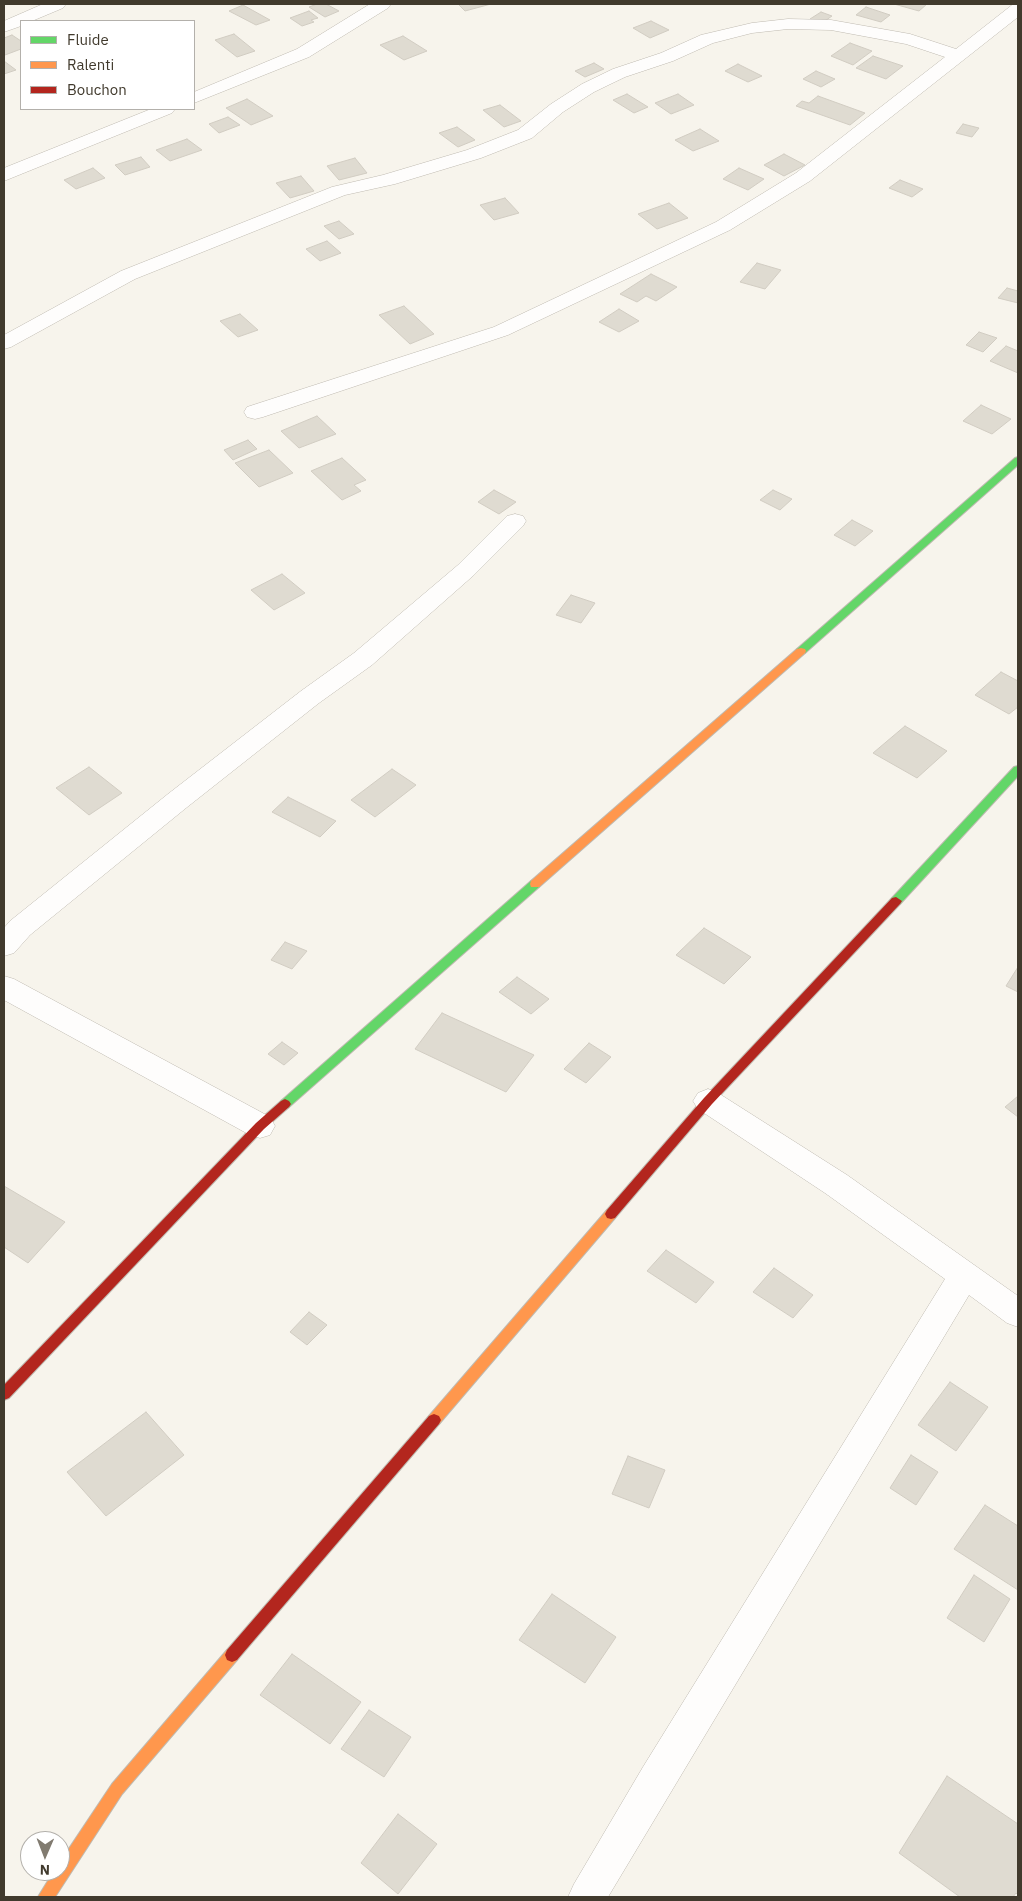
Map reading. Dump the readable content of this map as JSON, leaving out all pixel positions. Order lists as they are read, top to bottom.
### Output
{
  "legend": ["Fluide", "Ralenti", "Bouchon"],
  "north": "bottom"
}
